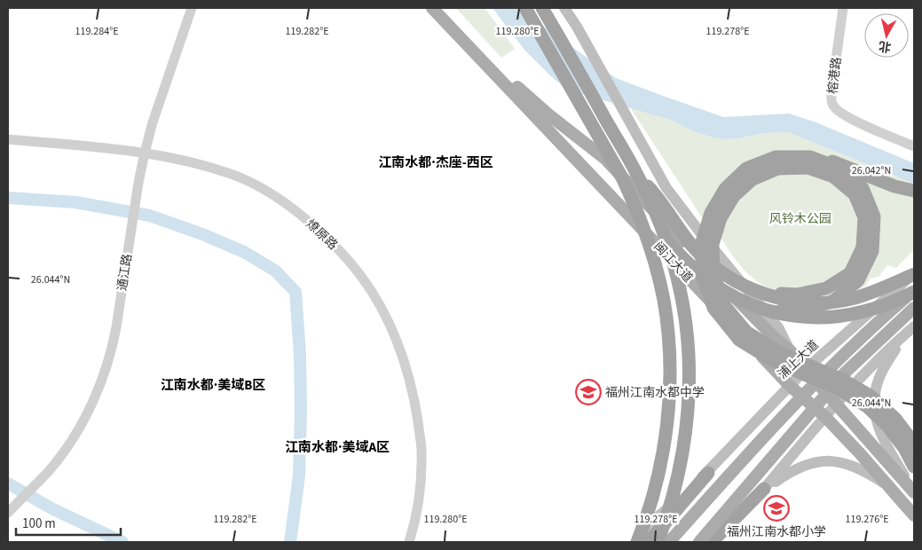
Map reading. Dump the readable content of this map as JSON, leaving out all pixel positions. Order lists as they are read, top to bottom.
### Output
{
  "streets": {
    "main road": ["闽江大道", "浦上大道"],
    "street": ["榕港路", "燎原路", "通江路"]
  },
  "crossings": [
    ["燎原路", "通江路"],
    ["闽江大道", "浦上大道"]
  ],
  "districts": ["江南水都·杰座-西区", "江南水都·美域B区", "江南水都·美域A区"],
  "parks": ["风铃木公园"],
  "places": {
    "school or university": ["福州江南水都中学", "福州江南水都小学"]
  },
  "scale_bar": "100 m",
  "north": "bottom",
  "coordinates": [
    "119.284°E",
    "119.282°E",
    "119.280°E",
    "119.278°E",
    "26.042°N",
    "26.044°N",
    "119.276°E"
  ]
}
